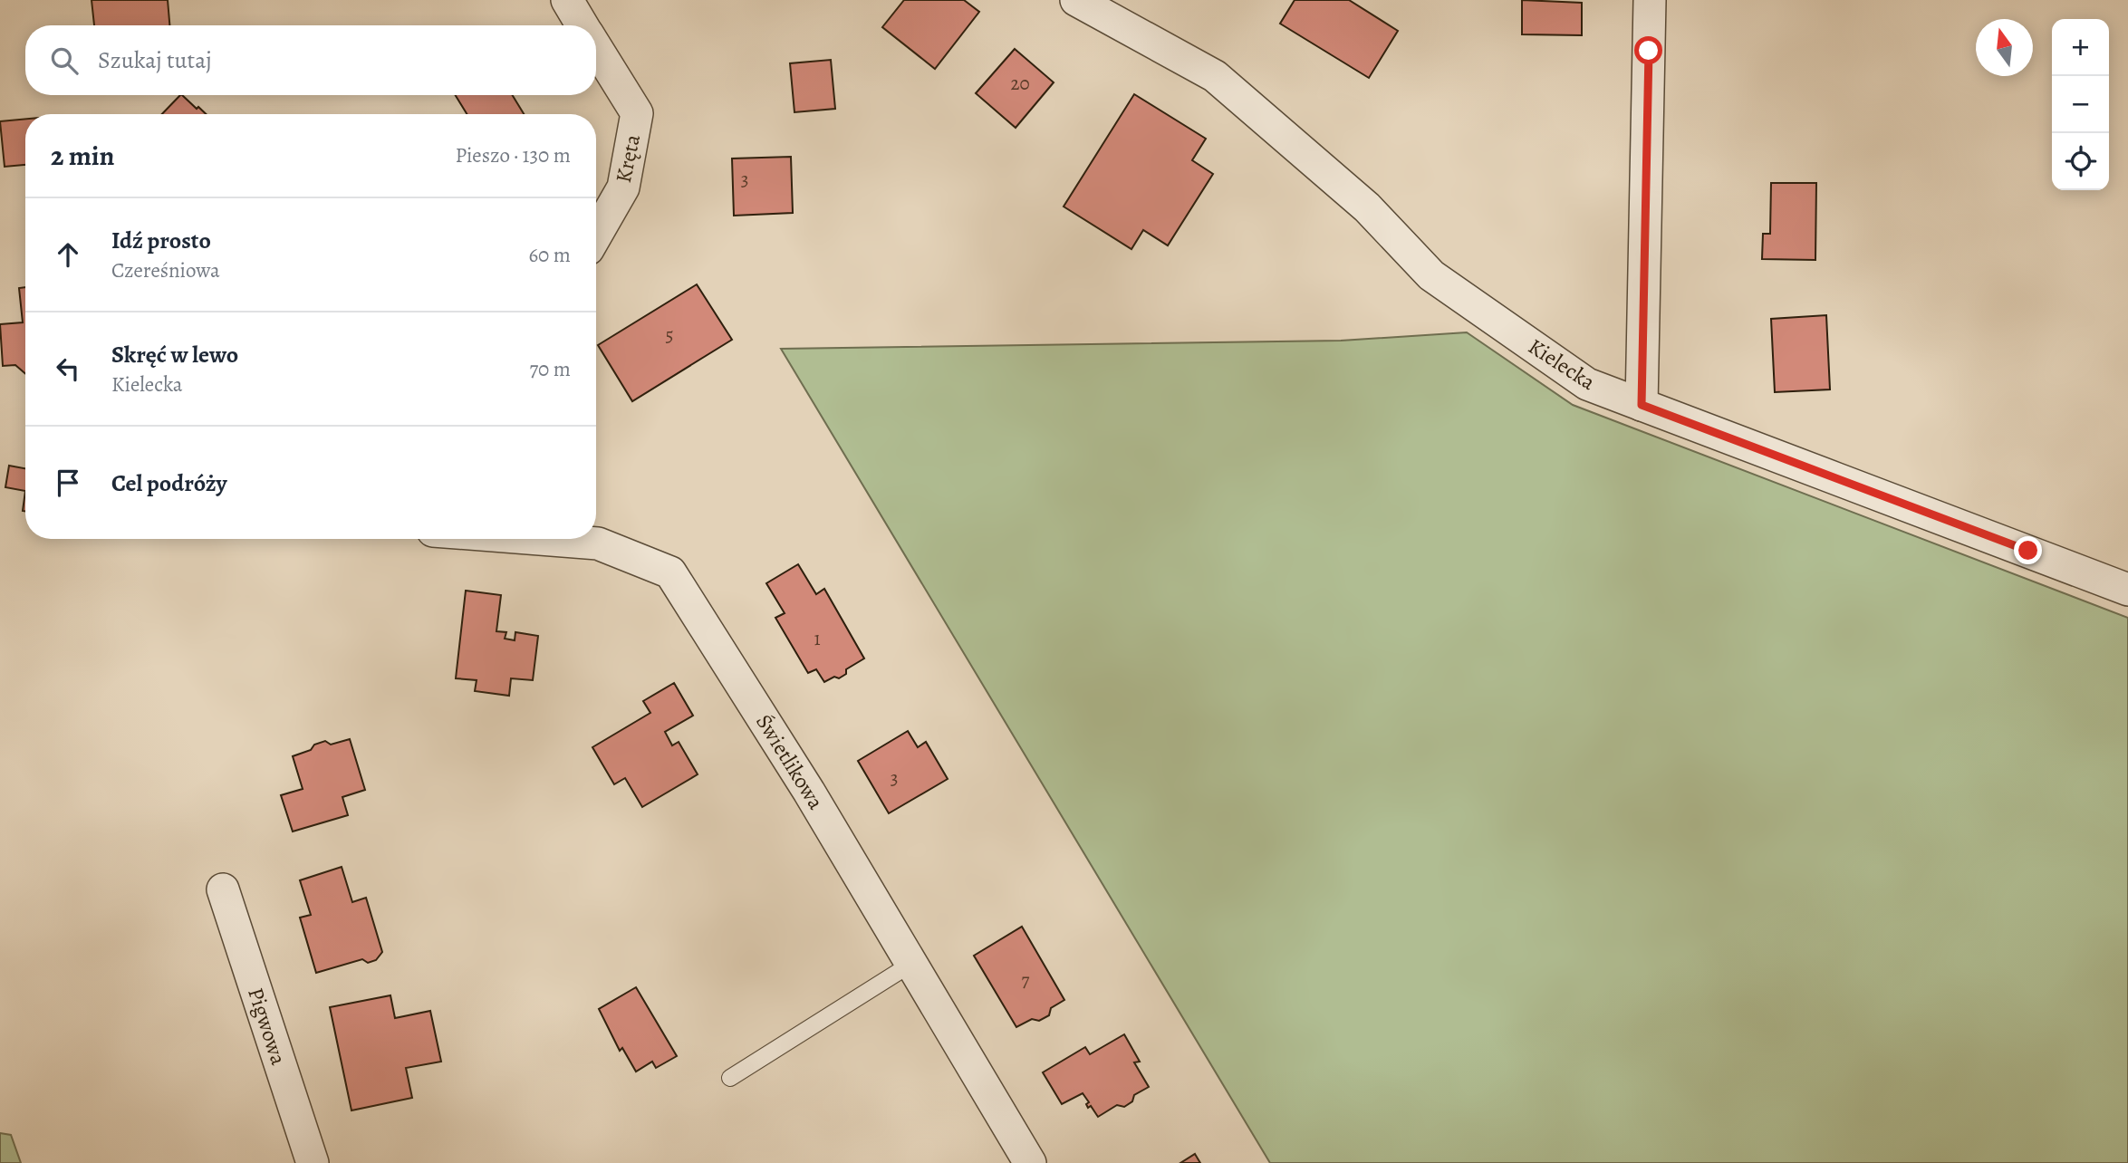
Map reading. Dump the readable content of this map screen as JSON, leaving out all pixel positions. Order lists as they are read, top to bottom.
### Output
{
  "streets": {
    "street": [
      "Kręta",
      "Kielecka",
      "Świetlikowa",
      "Pigwowa"
    ]
  },
  "house_numbers": [
    "20",
    "3",
    "5",
    "1",
    "3",
    "7"
  ],
  "north": "top",
  "page": {
    "map_buttons": ["+", "−"],
    "search": "Szukaj tutaj",
    "heading": ["2 min", "Pieszo · 130 m"],
    "list": [
      ["Idź prosto", "Czereśniowa", "60 m"],
      ["Skręć w lewo", "Kielecka", "70 m"],
      "Cel podróży"
    ]
  }
}
